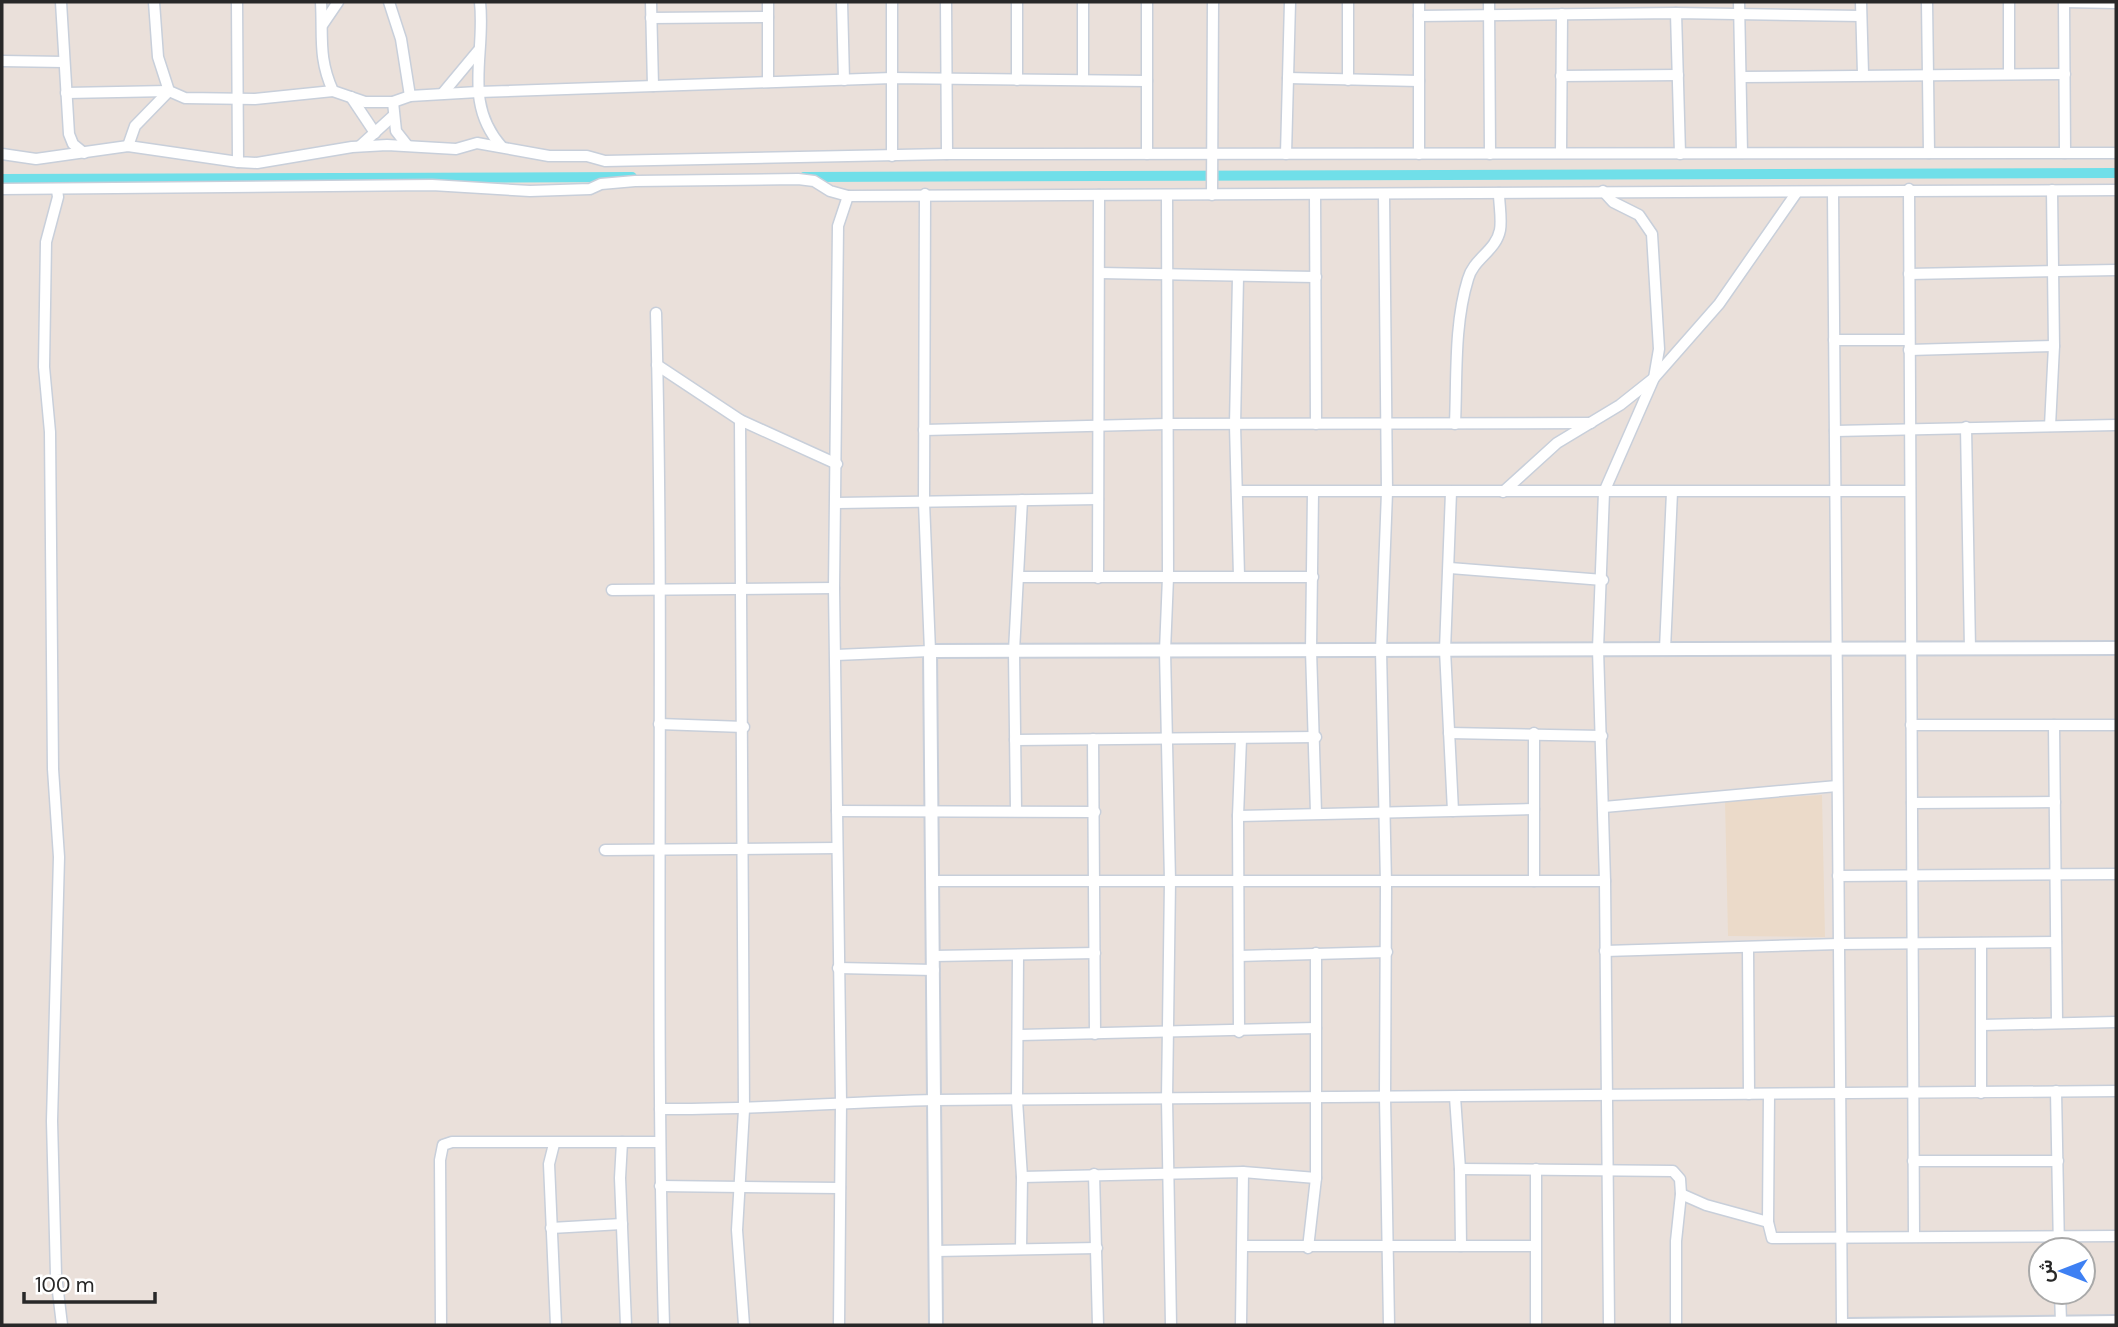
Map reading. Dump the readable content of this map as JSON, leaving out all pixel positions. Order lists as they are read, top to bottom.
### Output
{
  "scale_bar": "100 m",
  "north": "left"
}
